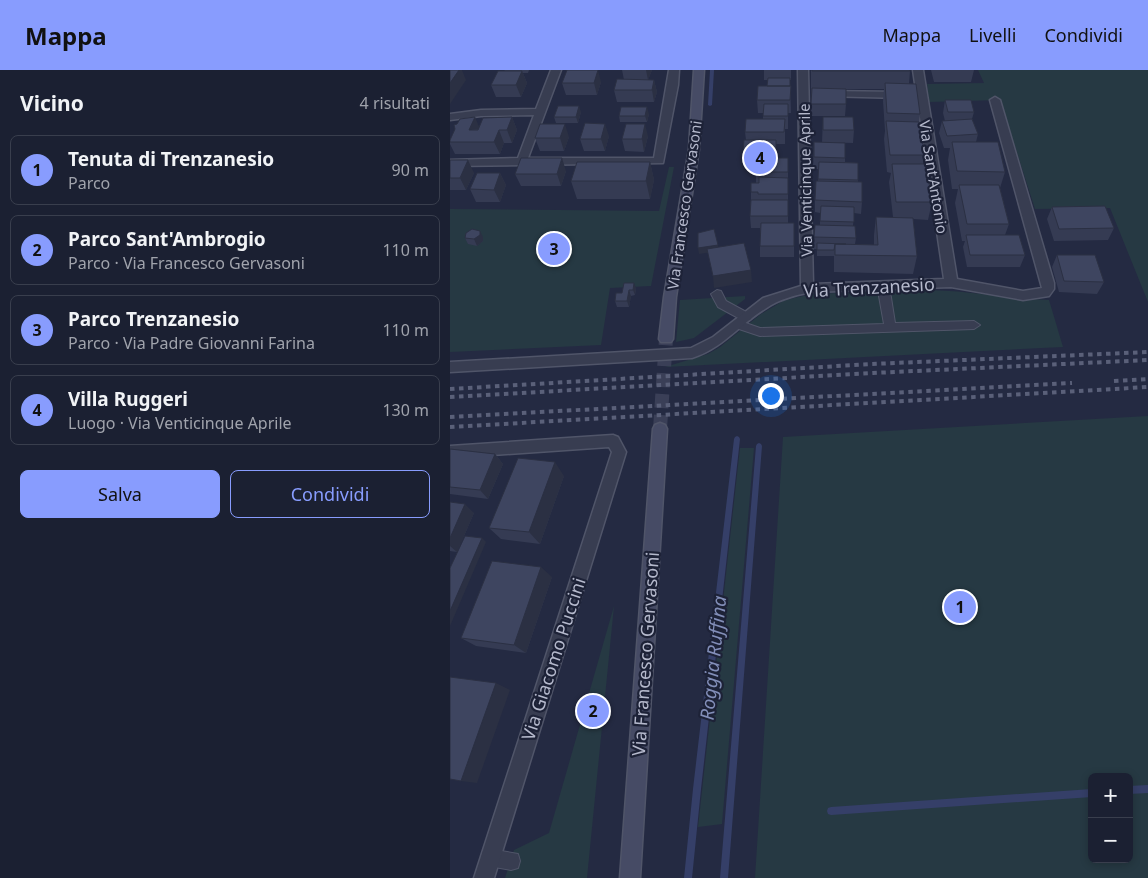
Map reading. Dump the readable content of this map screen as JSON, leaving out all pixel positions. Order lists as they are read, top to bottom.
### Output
{
  "streets": {
    "street": [
      "Via Sant'Antonio",
      "Via Venticinque Aprile",
      "Via Francesco Gervasoni",
      "Via Trenzanesio",
      "Via Giacomo Puccini"
    ]
  },
  "crossings": [
    ["Via Sant'Antonio", "Via Trenzanesio"],
    ["Via Venticinque Aprile", "Via Trenzanesio"]
  ],
  "water": ["Roggia Ruffina"],
  "page": {
    "header": "Mappa",
    "nav": ["Mappa", "Livelli", "Condividi"],
    "heading": ["Vicino", "4 risultati"],
    "list": [
      {
        "mark": "1",
        "name": "Tenuta di Trenzanesio",
        "note": "Parco",
        "value": "90 m"
      },
      {
        "mark": "2",
        "name": "Parco Sant'Ambrogio",
        "note": "Parco · Via Francesco Gervasoni",
        "value": "110 m"
      },
      {
        "mark": "3",
        "name": "Parco Trenzanesio",
        "note": "Parco · Via Padre Giovanni Farina",
        "value": "110 m"
      },
      {
        "mark": "4",
        "name": "Villa Ruggeri",
        "note": "Luogo · Via Venticinque Aprile",
        "value": "130 m"
      }
    ],
    "pins": [
      "4",
      "3",
      "1",
      "2"
    ],
    "buttons": ["Salva", "Condividi"],
    "map_buttons": ["+", "−"]
  }
}
